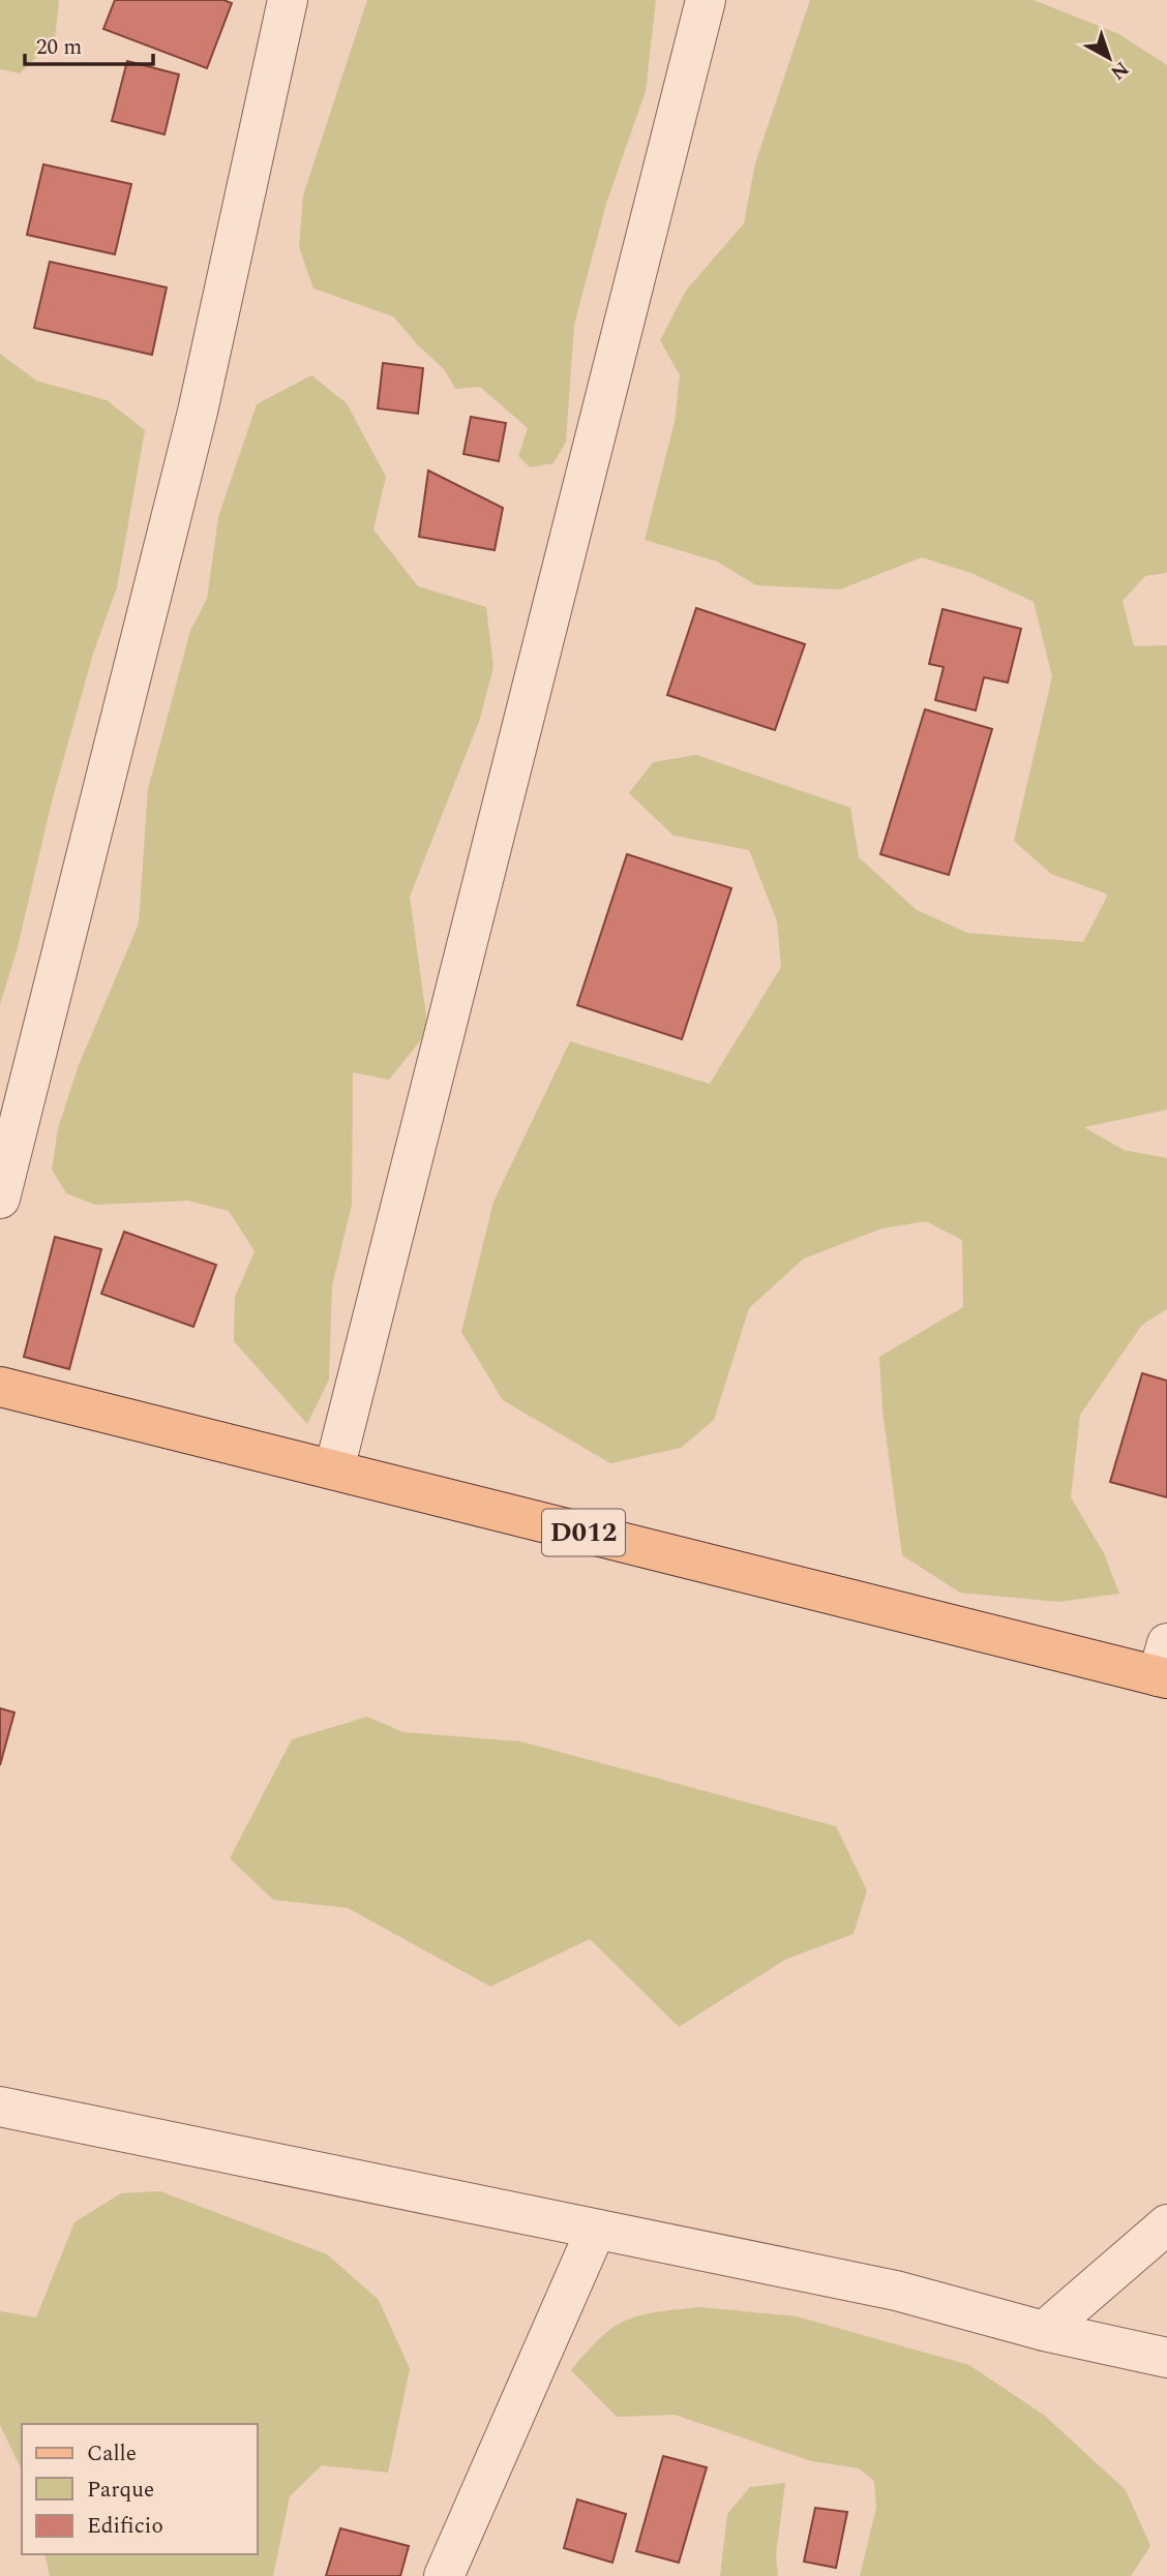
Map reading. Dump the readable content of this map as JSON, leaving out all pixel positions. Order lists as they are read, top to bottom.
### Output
{
  "streets": {
    "main road": ["D012"]
  },
  "legend": ["Calle", "Parque", "Edificio"],
  "scale_bar": "20 m",
  "north": "bottom right"
}
